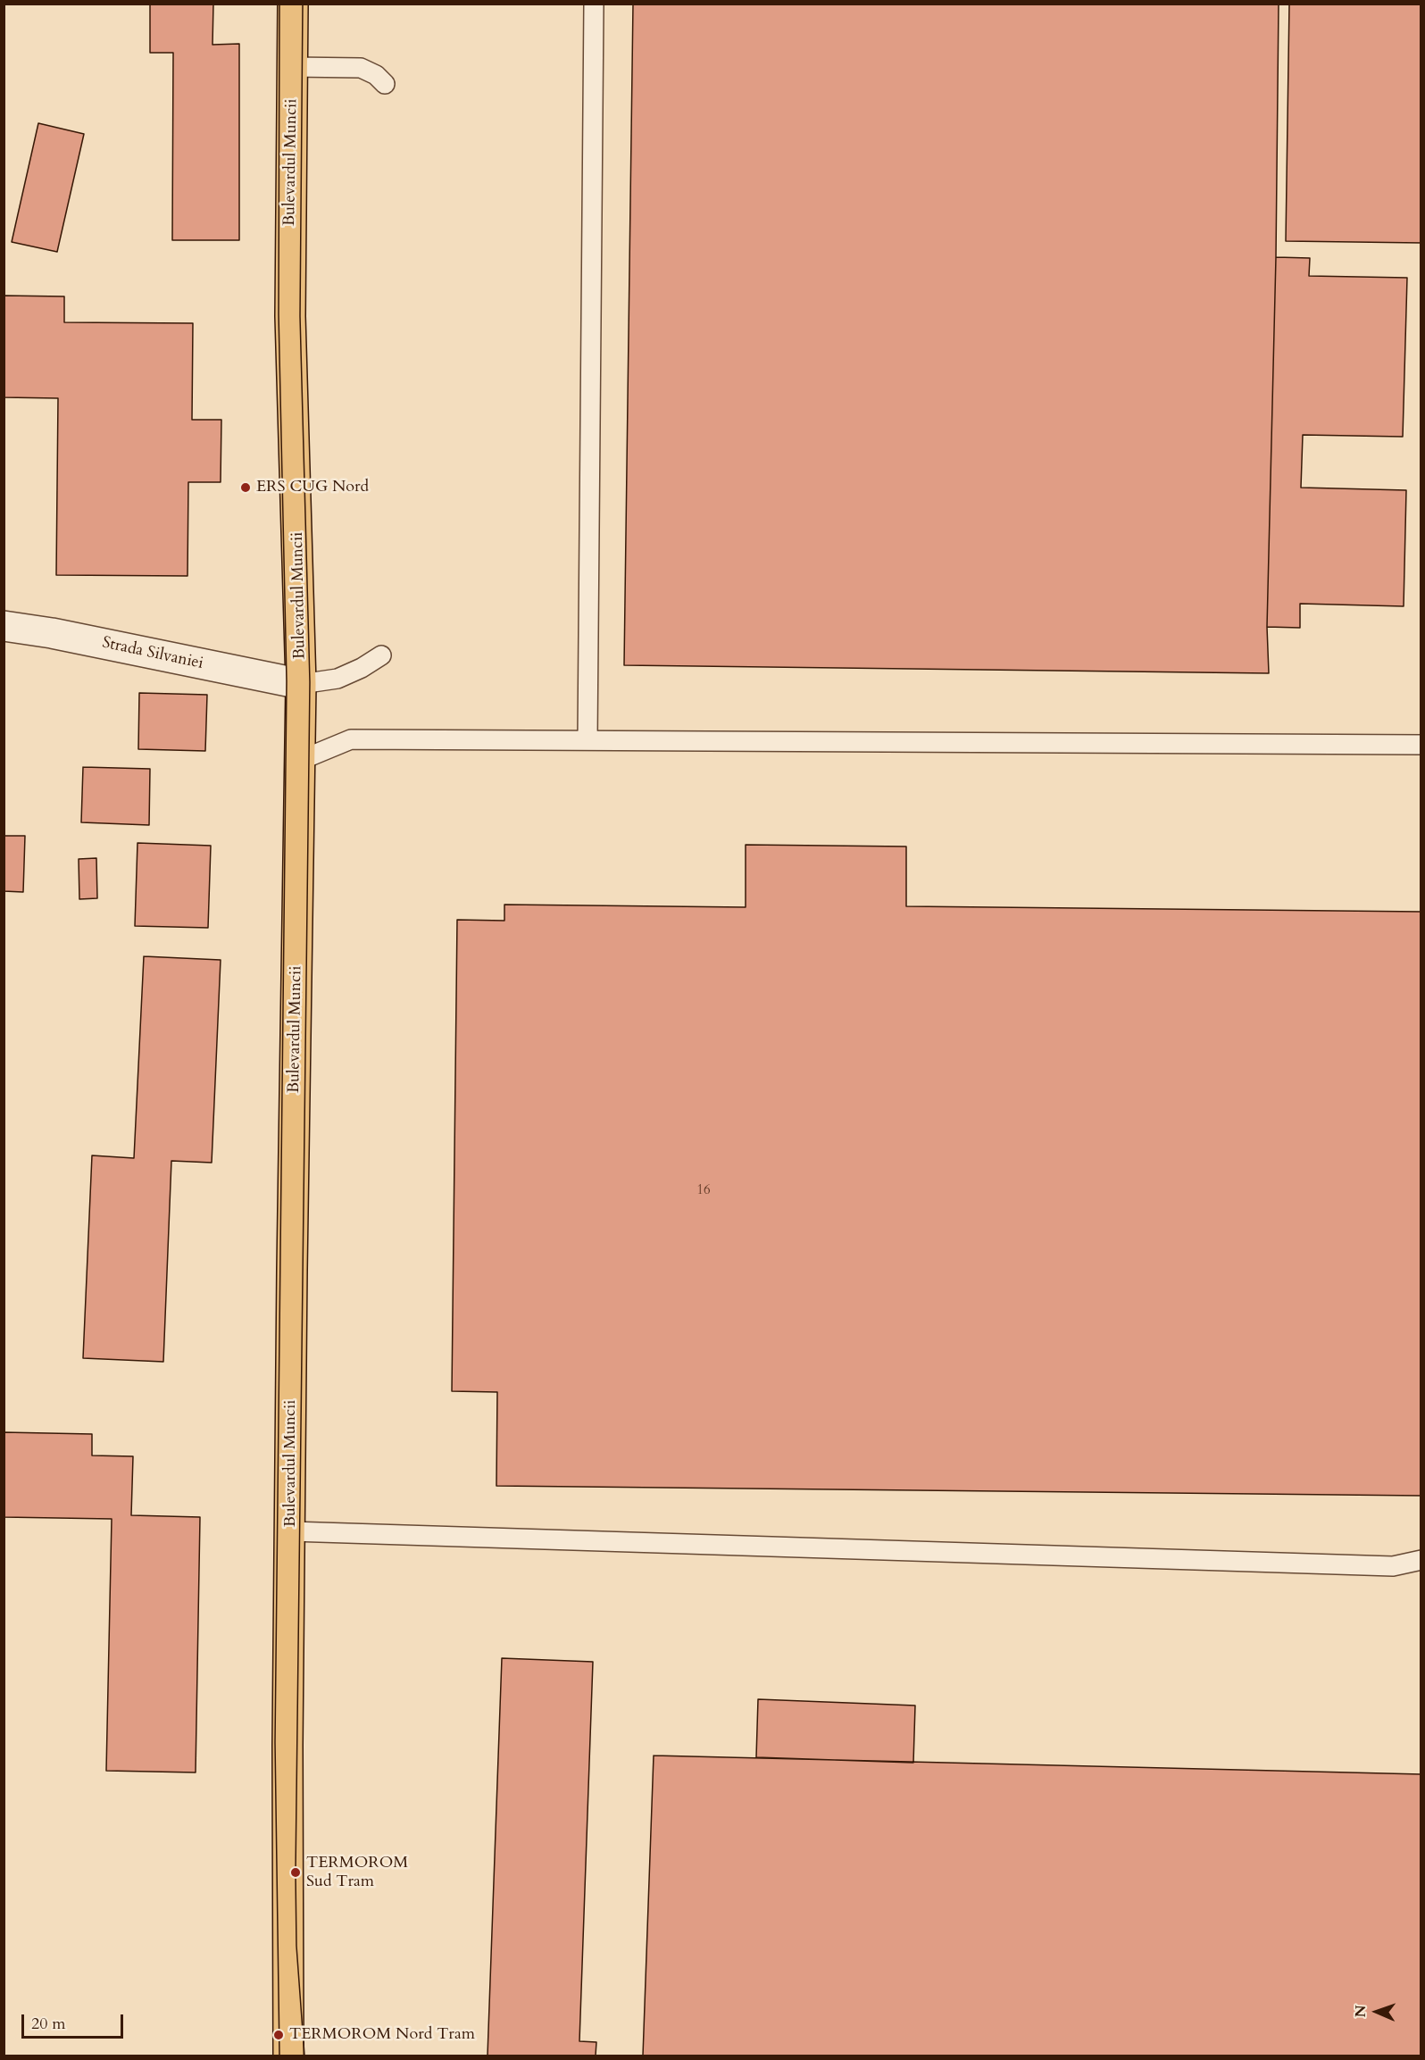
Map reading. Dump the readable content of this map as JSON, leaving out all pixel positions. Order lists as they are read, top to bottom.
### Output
{
  "streets": {
    "main road": ["Bulevardul Muncii"],
    "street": ["Strada Silvaniei"]
  },
  "crossings": [
    ["Bulevardul Muncii", "Strada Silvaniei"]
  ],
  "places": ["ERS CUG Nord", "TERMOROM Sud Tram", "TERMOROM Nord Tram"],
  "house_numbers": ["16"],
  "scale_bar": "20 m",
  "north": "left"
}
